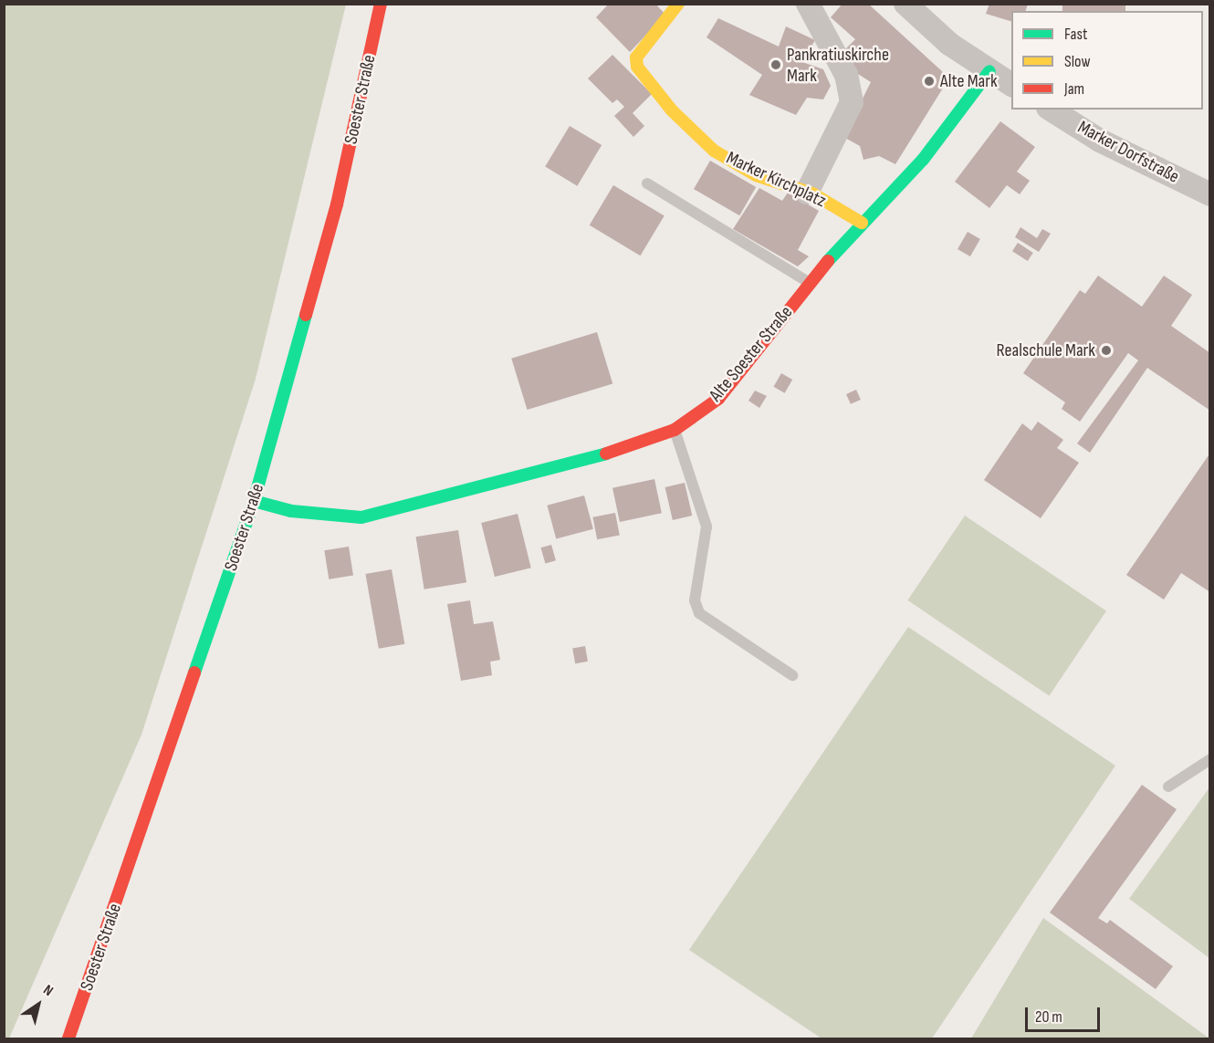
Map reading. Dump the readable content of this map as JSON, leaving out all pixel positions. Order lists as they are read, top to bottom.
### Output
{
  "streets": {
    "street": [
      "Soester Straße",
      "Marker Dorfstraße",
      "Marker Kirchplatz",
      "Alte Soester Straße"
    ]
  },
  "crossings": [
    ["Soester Straße", "Alte Soester Straße"],
    ["Marker Kirchplatz", "Alte Soester Straße"]
  ],
  "places": ["Pankratiuskirche Mark", "Alte Mark", "Realschule Mark"],
  "legend": ["Fast", "Slow", "Jam"],
  "scale_bar": "20 m",
  "north": "top right"
}
